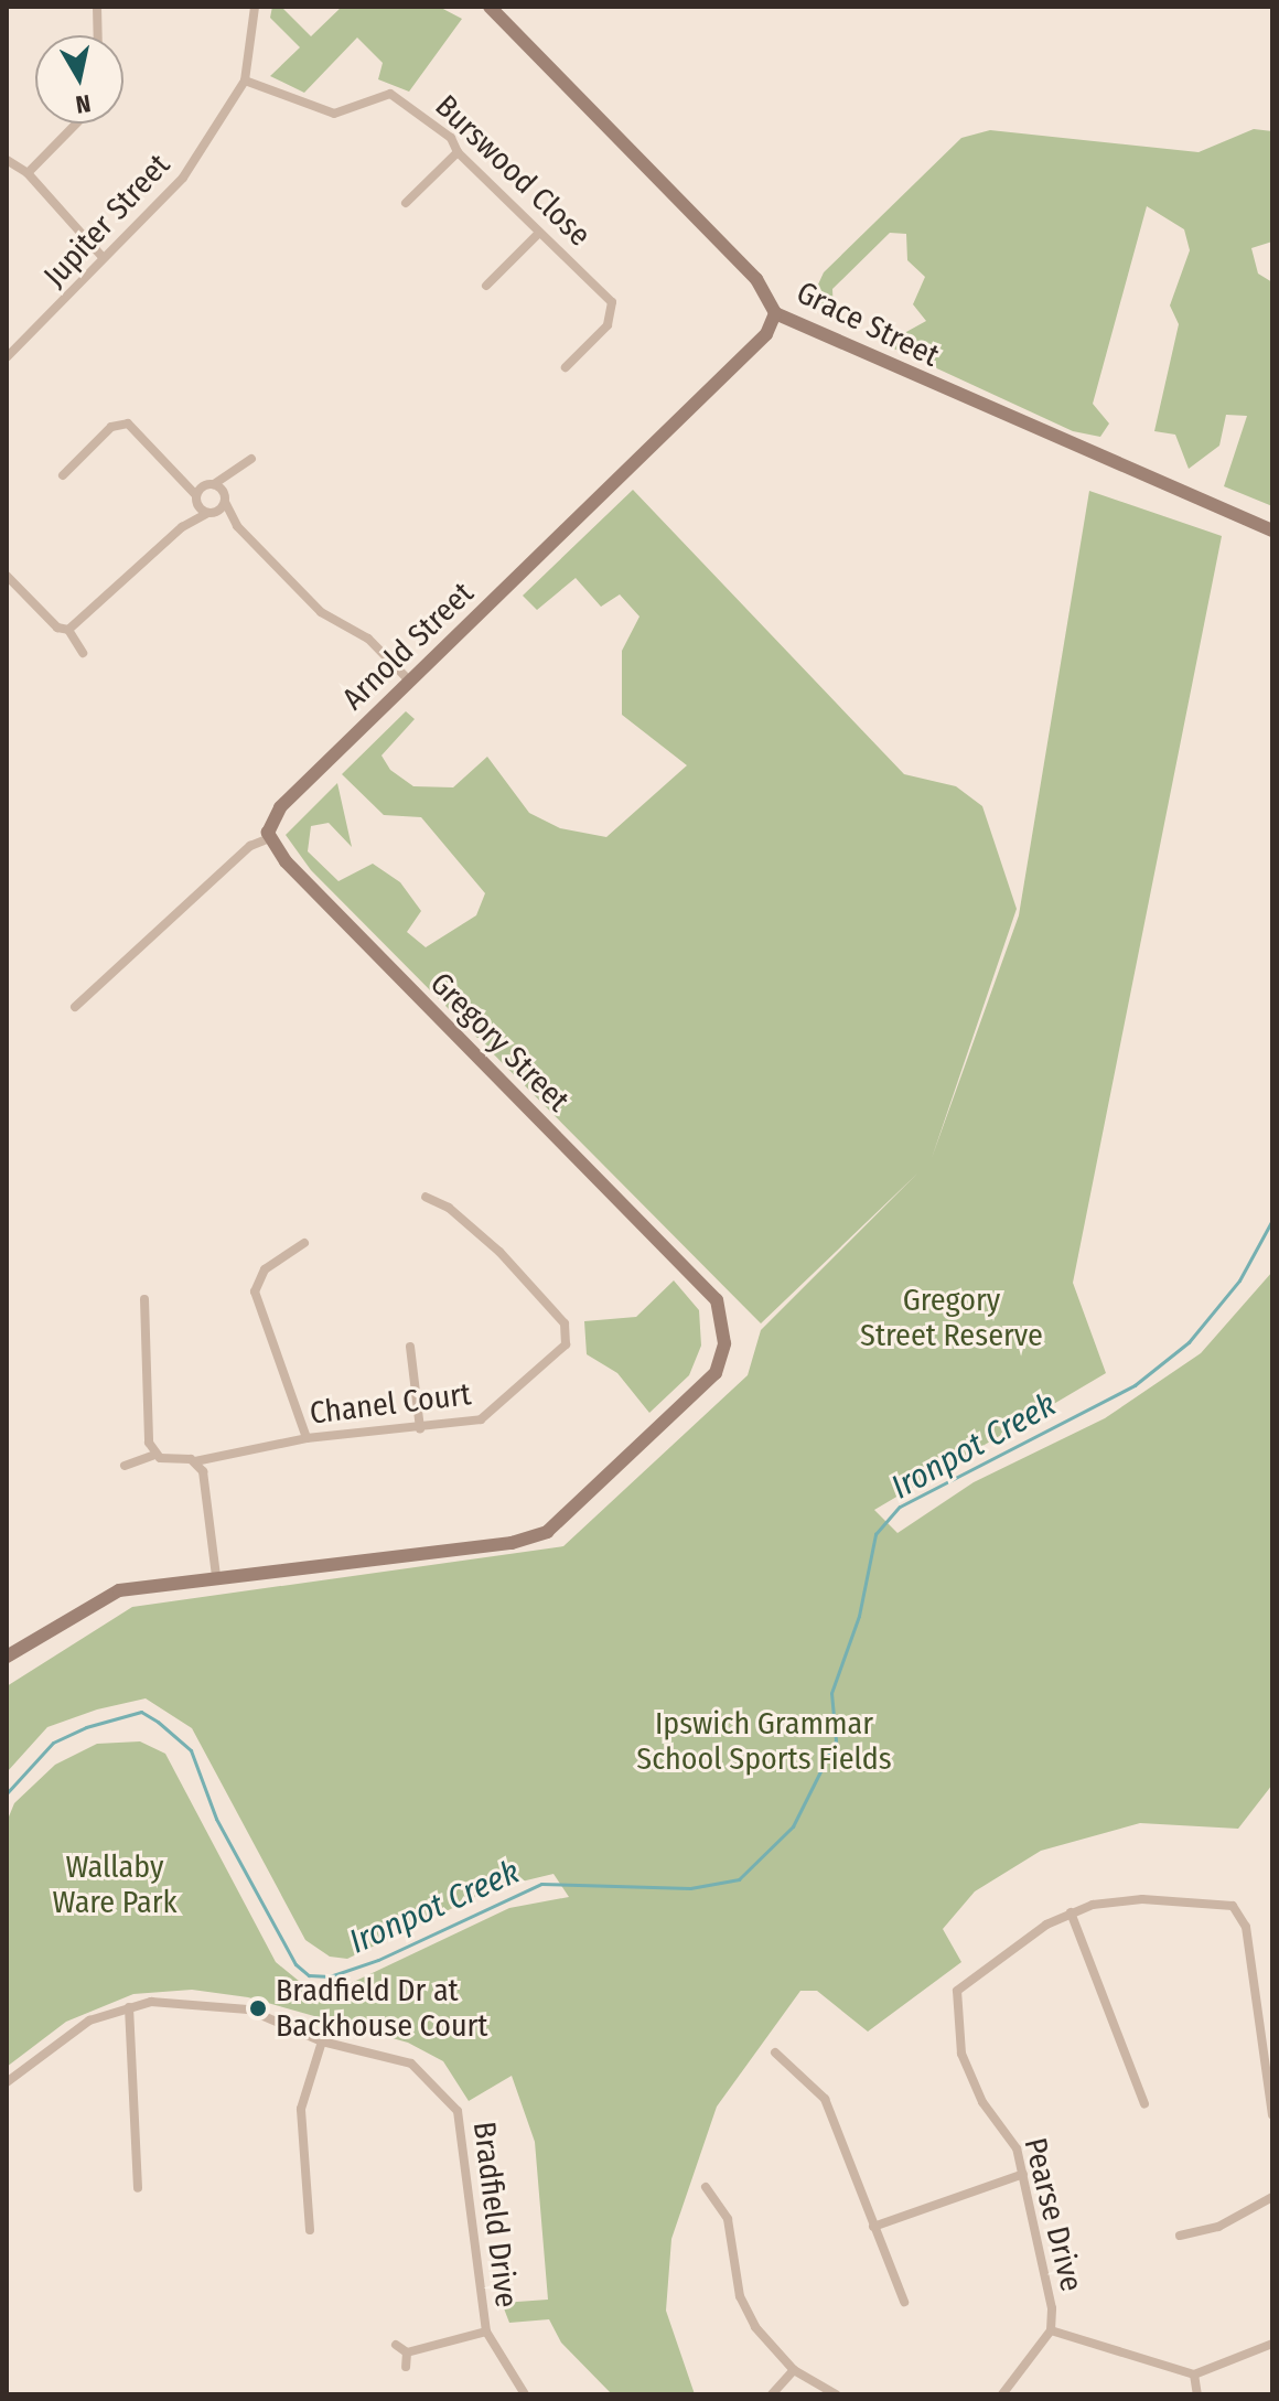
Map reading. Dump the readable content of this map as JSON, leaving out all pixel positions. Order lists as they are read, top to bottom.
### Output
{
  "streets": {
    "main road": ["Grace Street", "Arnold Street", "Gregory Street"],
    "street": [
      "Burswood Close",
      "Jupiter Street",
      "Chanel Court",
      "Bradfield Drive",
      "Pearse Drive"
    ]
  },
  "crossings": [
    ["Burswood Close", "Jupiter Street"],
    ["Grace Street", "Arnold Street"],
    ["Arnold Street", "Gregory Street"]
  ],
  "water": ["Ironpot Creek"],
  "parks": ["Gregory Street Reserve", "Ipswich Grammar School Sports Fields", "Wallaby Ware Park"],
  "places": ["Bradfield Dr at Backhouse Court"],
  "north": "bottom"
}
